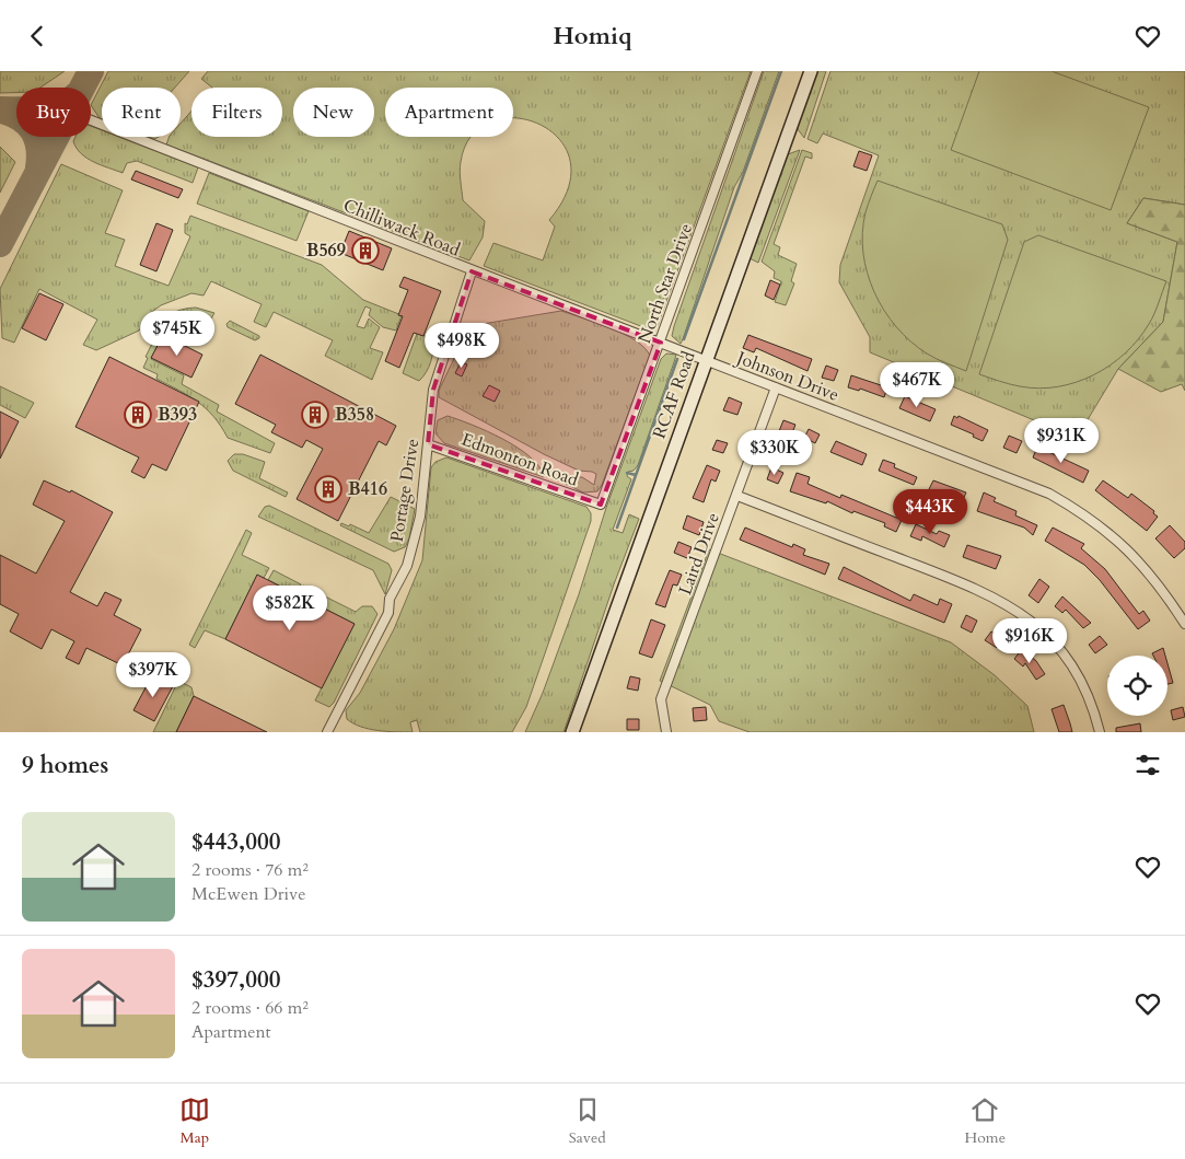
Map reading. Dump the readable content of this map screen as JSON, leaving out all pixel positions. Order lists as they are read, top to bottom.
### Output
{
  "streets": {
    "main road": ["RCAF Road"],
    "street": [
      "Chilliwack Road",
      "North Star Drive",
      "Johnson Drive",
      "Edmonton Road",
      "Portage Drive",
      "Laird Drive"
    ]
  },
  "crossings": [
    ["Chilliwack Road", "North Star Drive"],
    ["Chilliwack Road", "Johnson Drive"],
    ["Chilliwack Road", "RCAF Road"],
    ["Chilliwack Road", "Portage Drive"],
    ["North Star Drive", "Edmonton Road"],
    ["Johnson Drive", "RCAF Road"],
    ["Johnson Drive", "Laird Drive"],
    ["Edmonton Road", "Portage Drive"]
  ],
  "places": {
    "building": [
      "B569",
      "B393",
      "B358",
      "B416"
    ]
  },
  "page": {
    "header": "Homiq",
    "chip": [
      "Buy",
      "Rent",
      "Filters",
      "New",
      "Apartment"
    ],
    "price": [
      "$745K",
      "$498K",
      "$467K",
      "$931K",
      "$330K",
      "$443K",
      "$582K",
      "$916K",
      "$397K"
    ],
    "heading": "9 homes",
    "list": [
      {
        "name": "$443,000",
        "note": "2 rooms · 76 m² · McEwen Drive"
      },
      {
        "name": "$397,000",
        "note": "2 rooms · 66 m² · Apartment"
      }
    ],
    "tabs": ["Map", "Saved", "Home"]
  }
}
